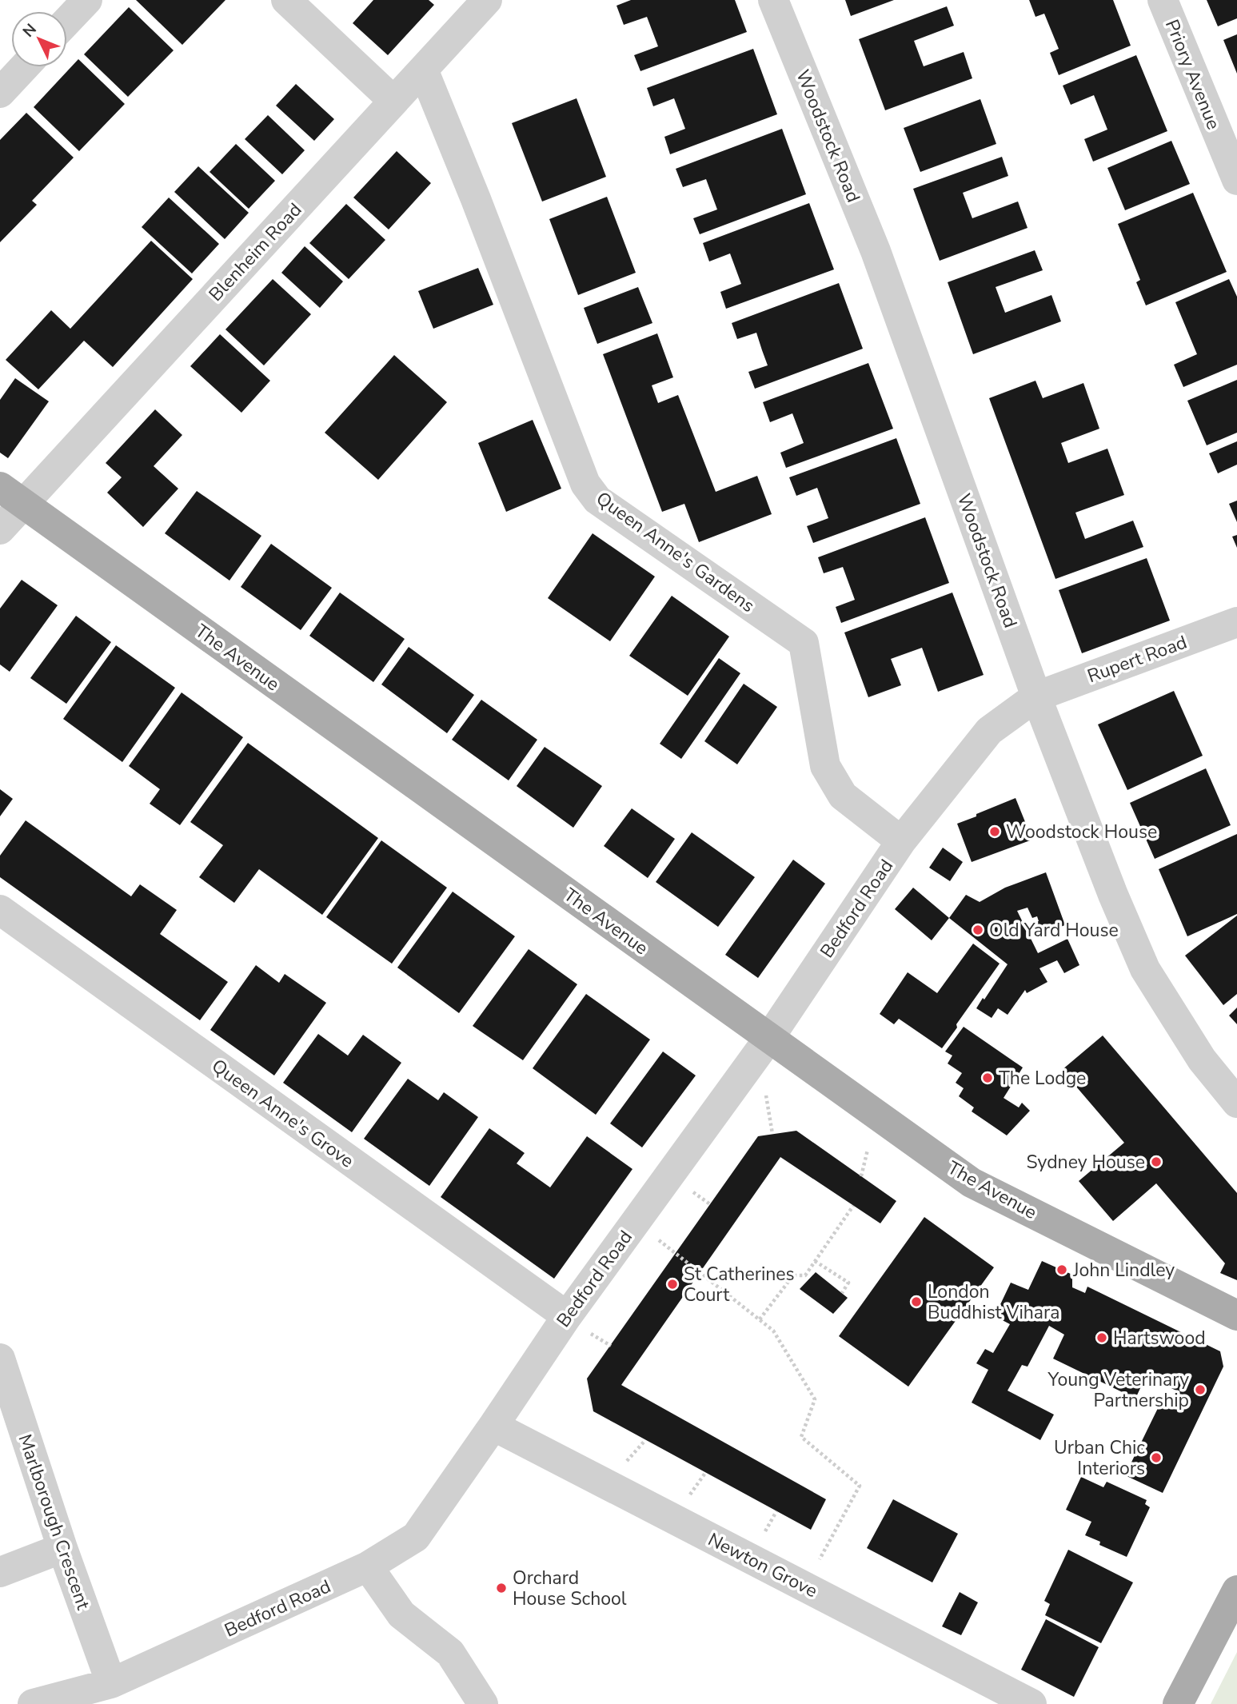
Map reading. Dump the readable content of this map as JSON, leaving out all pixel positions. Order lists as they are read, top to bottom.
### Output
{
  "streets": {
    "main road": ["The Avenue"],
    "street": [
      "Priory Avenue",
      "Woodstock Road",
      "Blenheim Road",
      "Queen Anne's Gardens",
      "Rupert Road",
      "Bedford Road",
      "Queen Anne's Grove",
      "Marlborough Crescent",
      "Newton Grove"
    ]
  },
  "crossings": [
    ["Woodstock Road", "Rupert Road"],
    ["Woodstock Road", "Bedford Road"],
    ["Blenheim Road", "Queen Anne's Gardens"],
    ["Blenheim Road", "The Avenue"],
    ["Queen Anne's Gardens", "Bedford Road"],
    ["The Avenue", "Bedford Road"],
    ["Rupert Road", "Bedford Road"],
    ["Bedford Road", "Queen Anne's Grove"],
    ["Bedford Road", "Marlborough Crescent"],
    ["Bedford Road", "Newton Grove"]
  ],
  "places": [
    "Woodstock House",
    "Old Yard House",
    "The Lodge",
    "Sydney House",
    "John Lindley",
    "St Catherines Court",
    "London Buddhist Vihara",
    "Hartswood",
    "Young Veterinary Partnership",
    "Urban Chic Interiors",
    "Orchard House School"
  ],
  "north": "top left"
}
